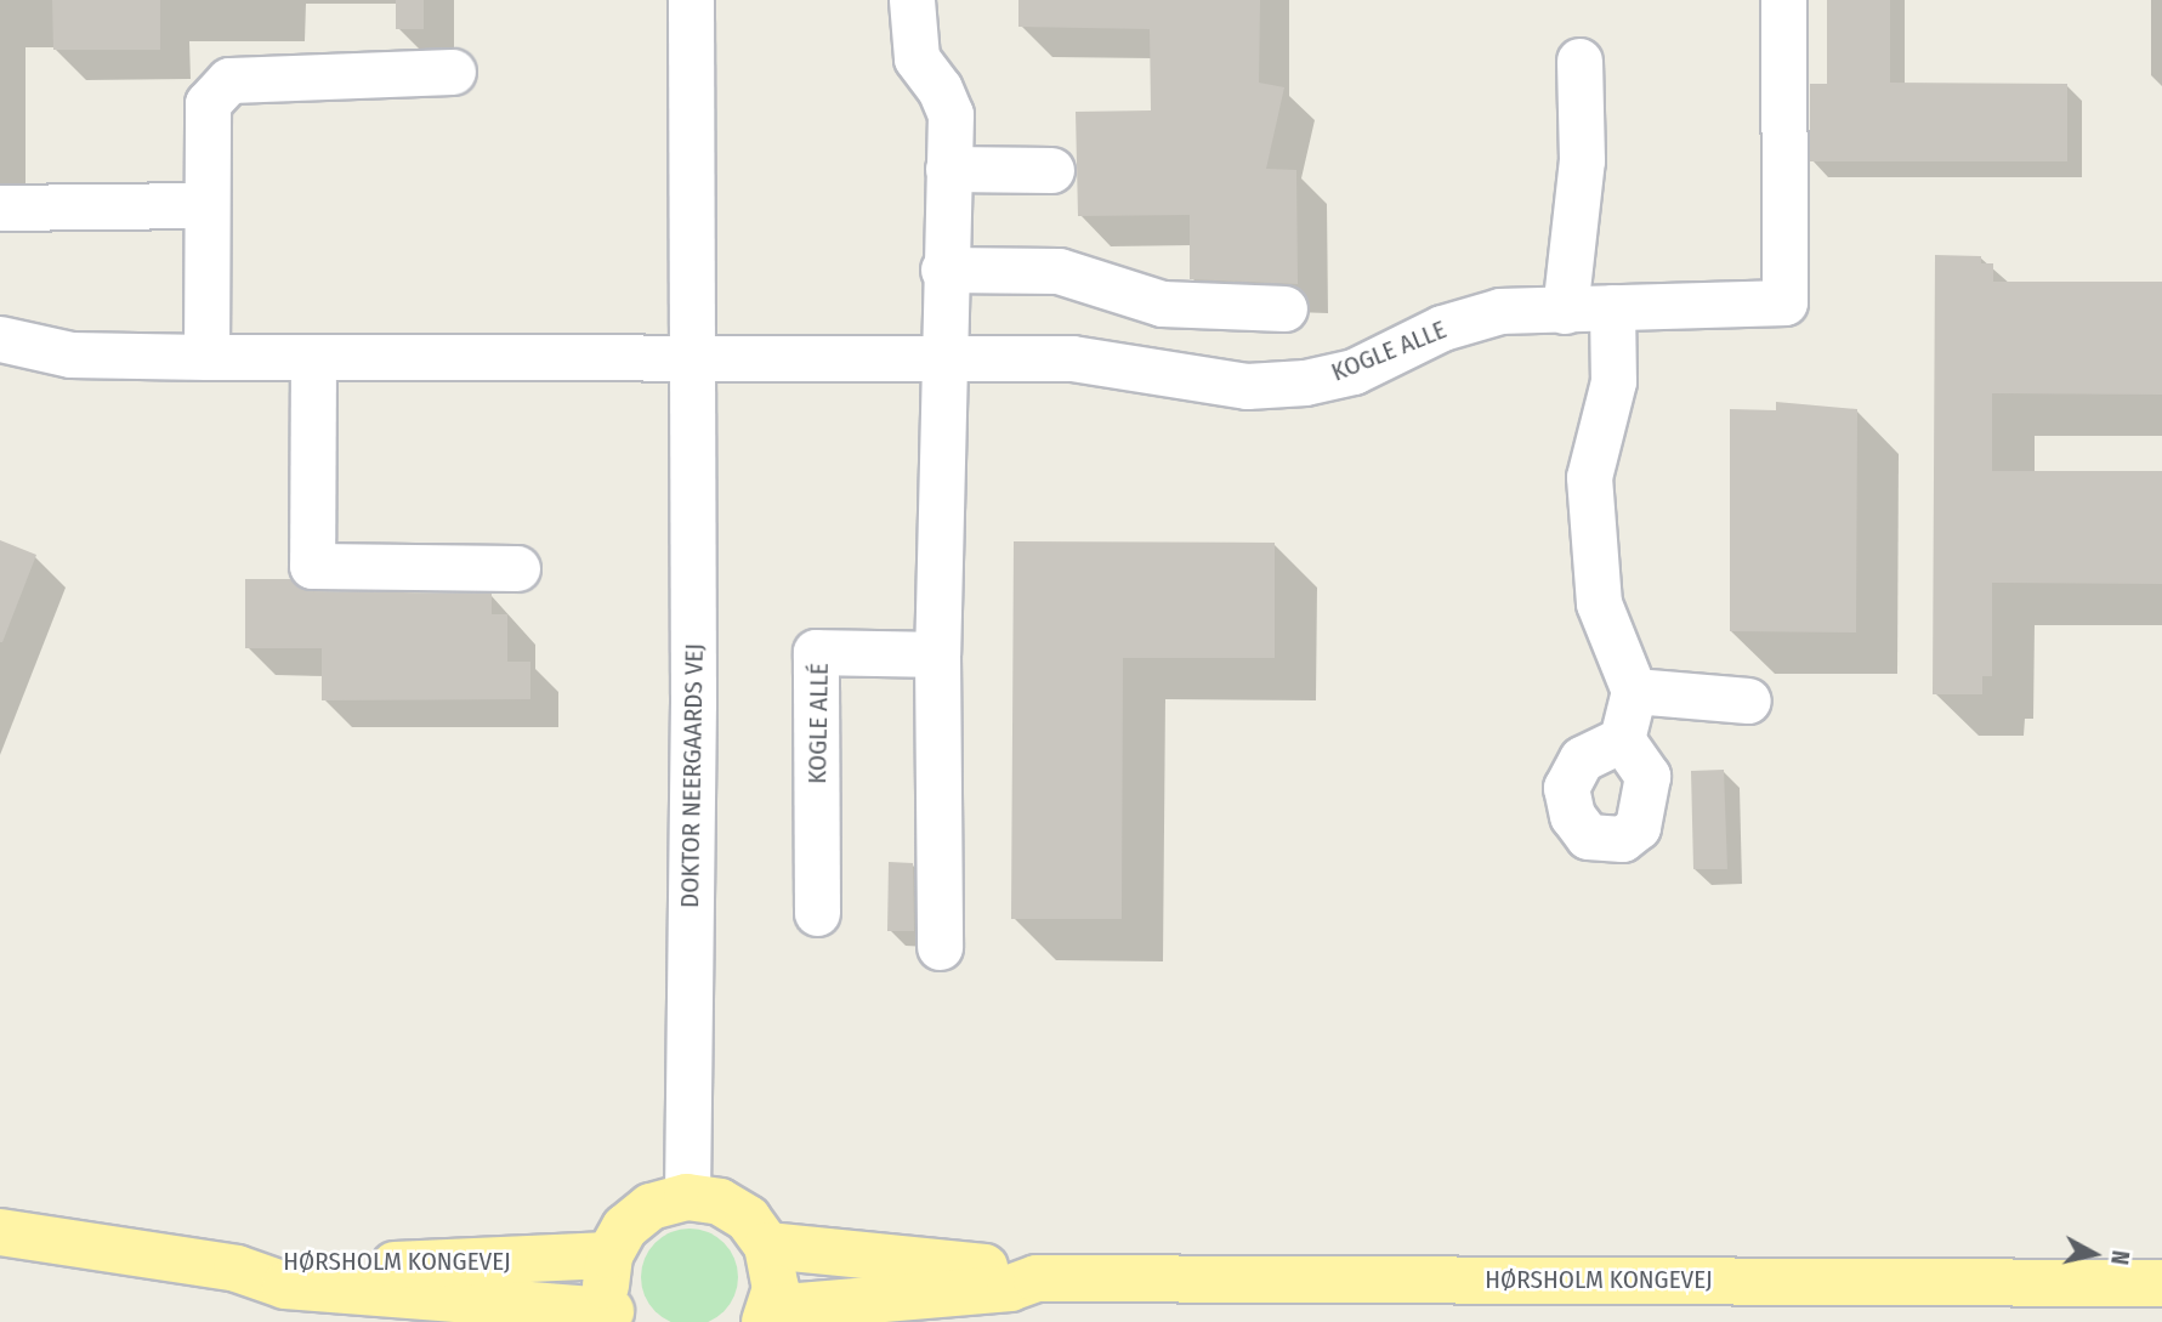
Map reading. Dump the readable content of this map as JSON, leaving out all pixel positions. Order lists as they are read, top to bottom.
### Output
{
  "streets": {
    "main road": ["HØRSHOLM KONGEVEJ"],
    "street": ["KOGLE ALLE", "KOGLE ALLÉ", "DOKTOR NEERGAARDS VEJ"]
  },
  "crossings": [
    ["KOGLE ALLE", "DOKTOR NEERGAARDS VEJ"]
  ],
  "north": "right"
}
